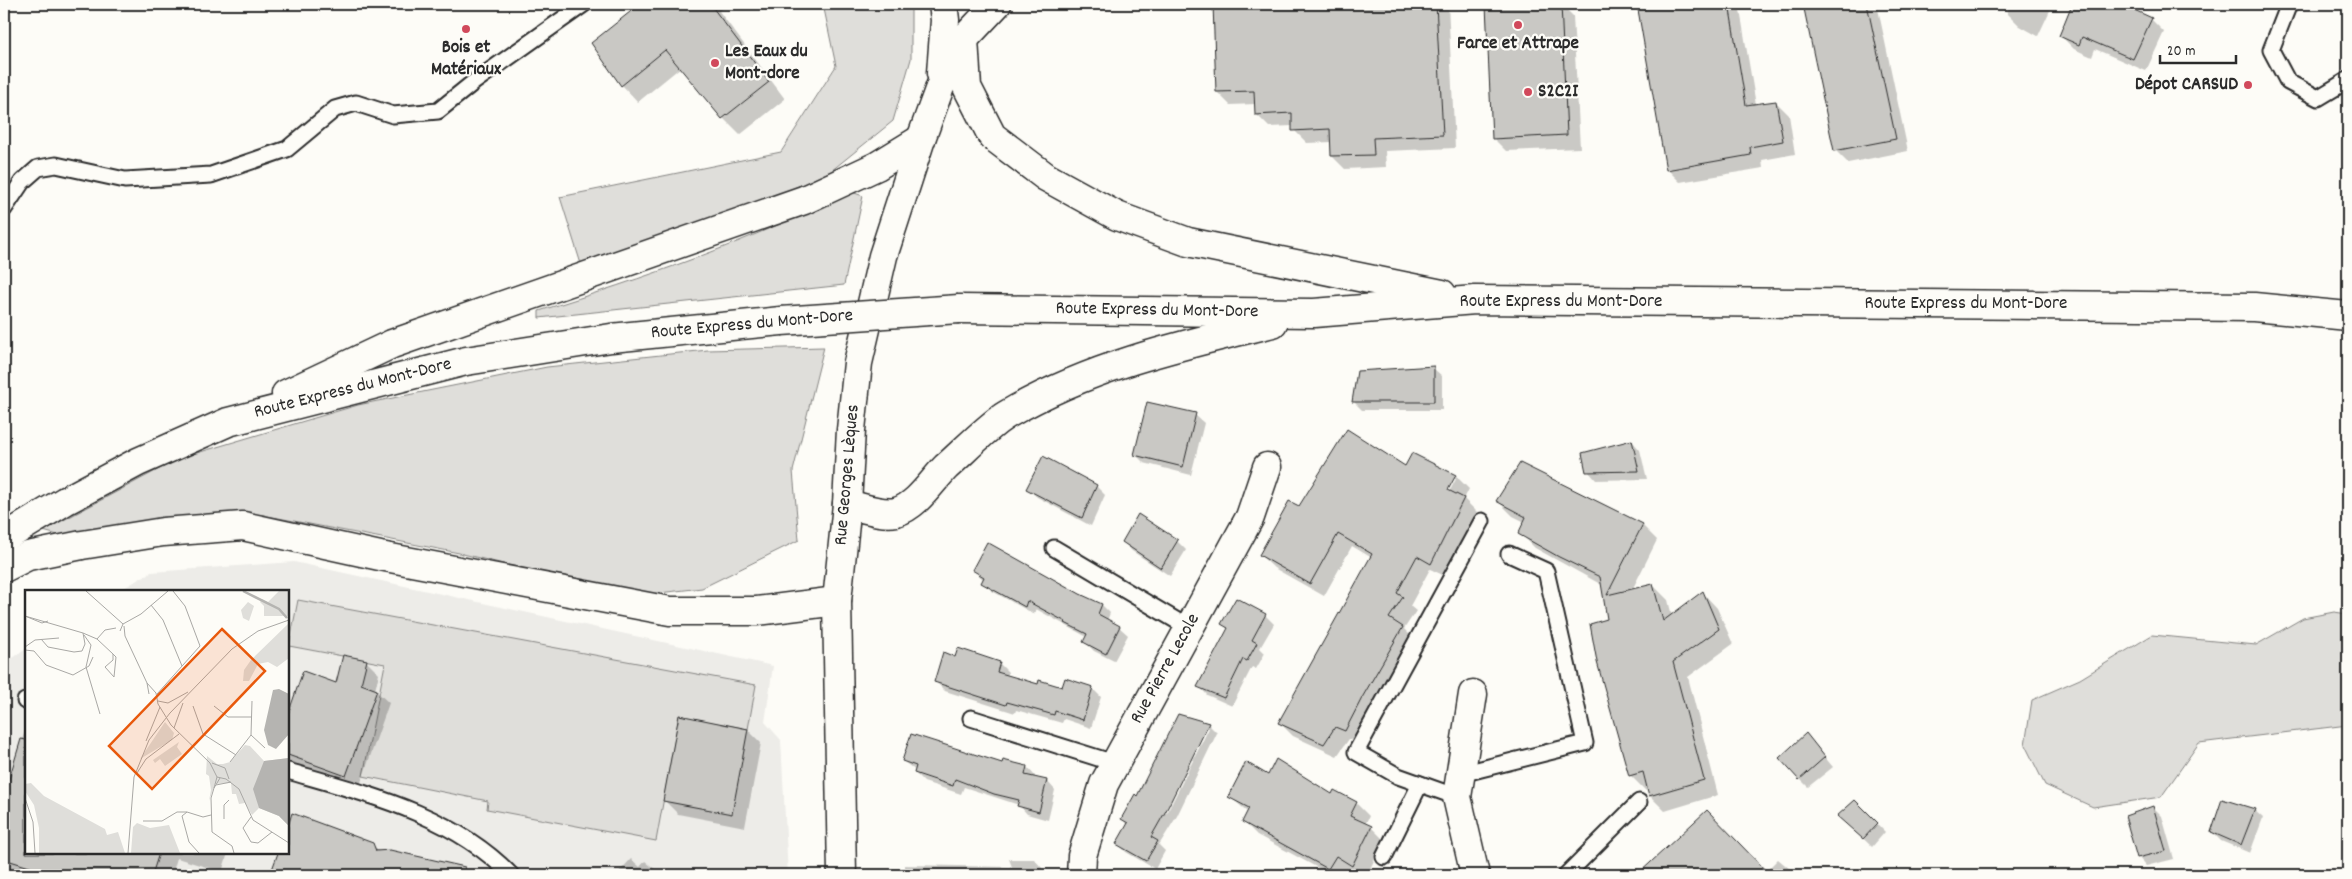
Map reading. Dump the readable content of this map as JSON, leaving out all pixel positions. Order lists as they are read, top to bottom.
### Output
{
  "streets": {
    "main road": ["Route Express du Mont-Dore", "Rue Georges Lèques", "Rue Pierre Lecole"]
  },
  "places": [
    "Farce et Attrape",
    "Bois et Matériaux",
    "Les Eaux du Mont-dore",
    "Dépot CARSUD",
    "S2C2I"
  ],
  "scale_bar": "20 m"
}
